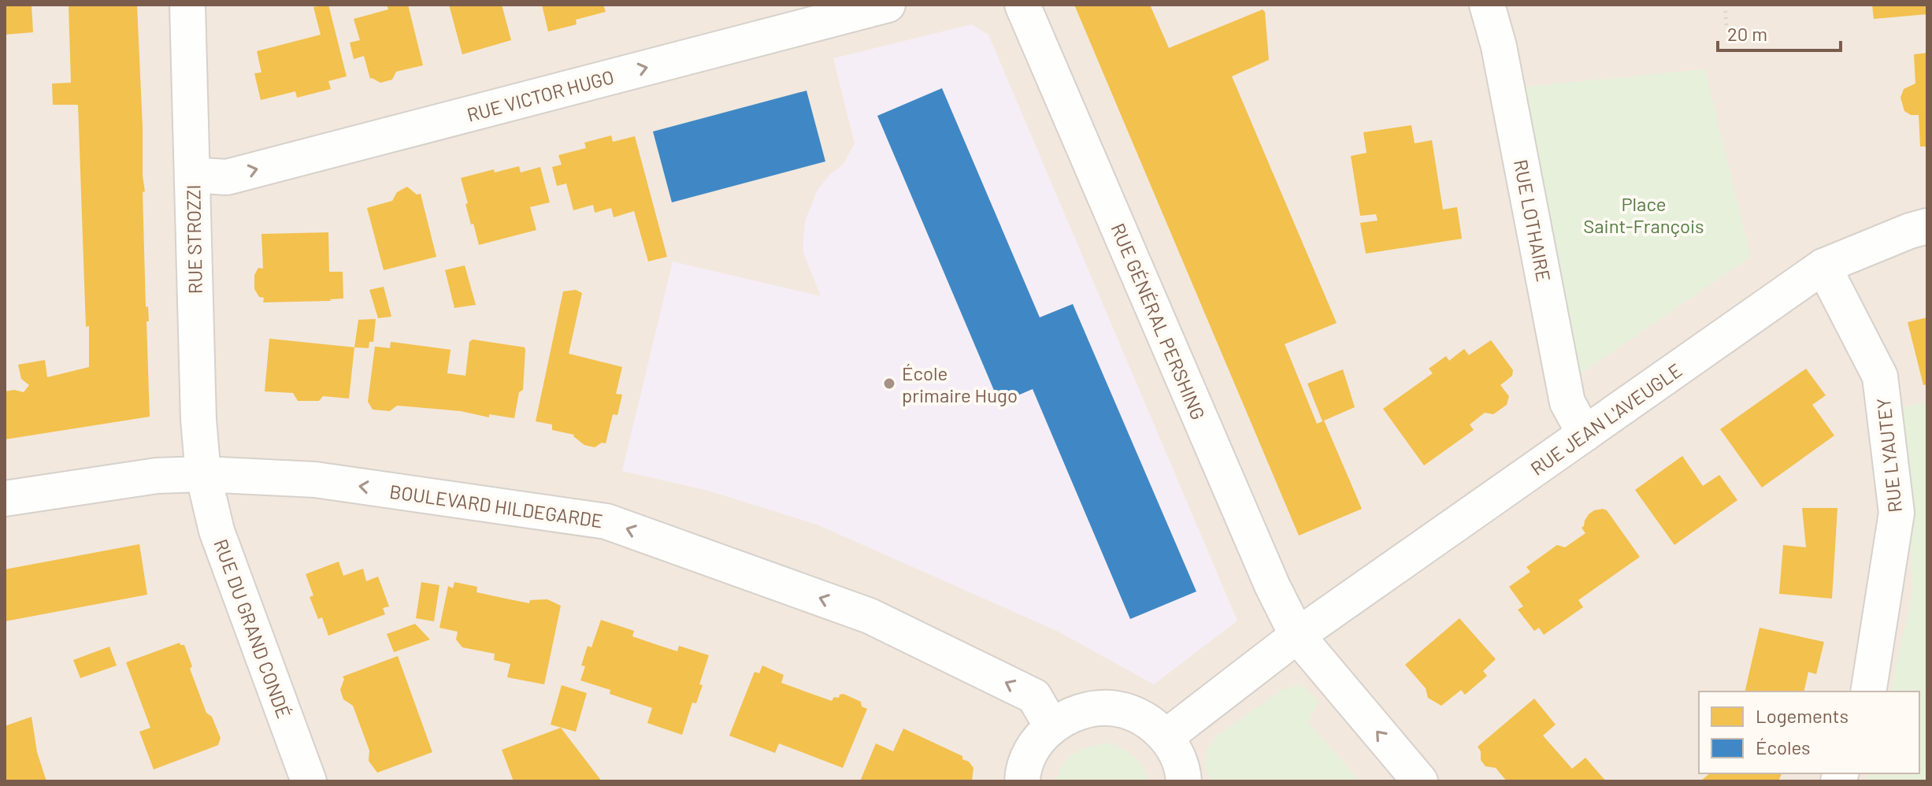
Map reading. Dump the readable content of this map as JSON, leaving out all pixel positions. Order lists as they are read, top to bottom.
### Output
{
  "streets": {
    "street": [
      "RUE VICTOR HUGO",
      "RUE LOTHAIRE",
      "RUE STROZZI",
      "RUE GÉNÉRAL PERSHING",
      "RUE JEAN L'AVEUGLE",
      "RUE LYAUTEY",
      "BOULEVARD HILDEGARDE",
      "RUE DU GRAND CONDÉ"
    ]
  },
  "crossings": [
    ["RUE VICTOR HUGO", "RUE STROZZI"],
    ["RUE LOTHAIRE", "RUE JEAN L'AVEUGLE"],
    ["RUE STROZZI", "BOULEVARD HILDEGARDE"],
    ["RUE STROZZI", "RUE DU GRAND CONDÉ"],
    ["RUE GÉNÉRAL PERSHING", "RUE JEAN L'AVEUGLE"],
    ["RUE JEAN L'AVEUGLE", "RUE LYAUTEY"],
    ["BOULEVARD HILDEGARDE", "RUE DU GRAND CONDÉ"]
  ],
  "one_way": ["RUE VICTOR HUGO", "BOULEVARD HILDEGARDE"],
  "parks": ["Place Saint-François"],
  "places": ["École primaire Hugo"],
  "legend": ["Logements", "Écoles"],
  "scale_bar": "20 m"
}
